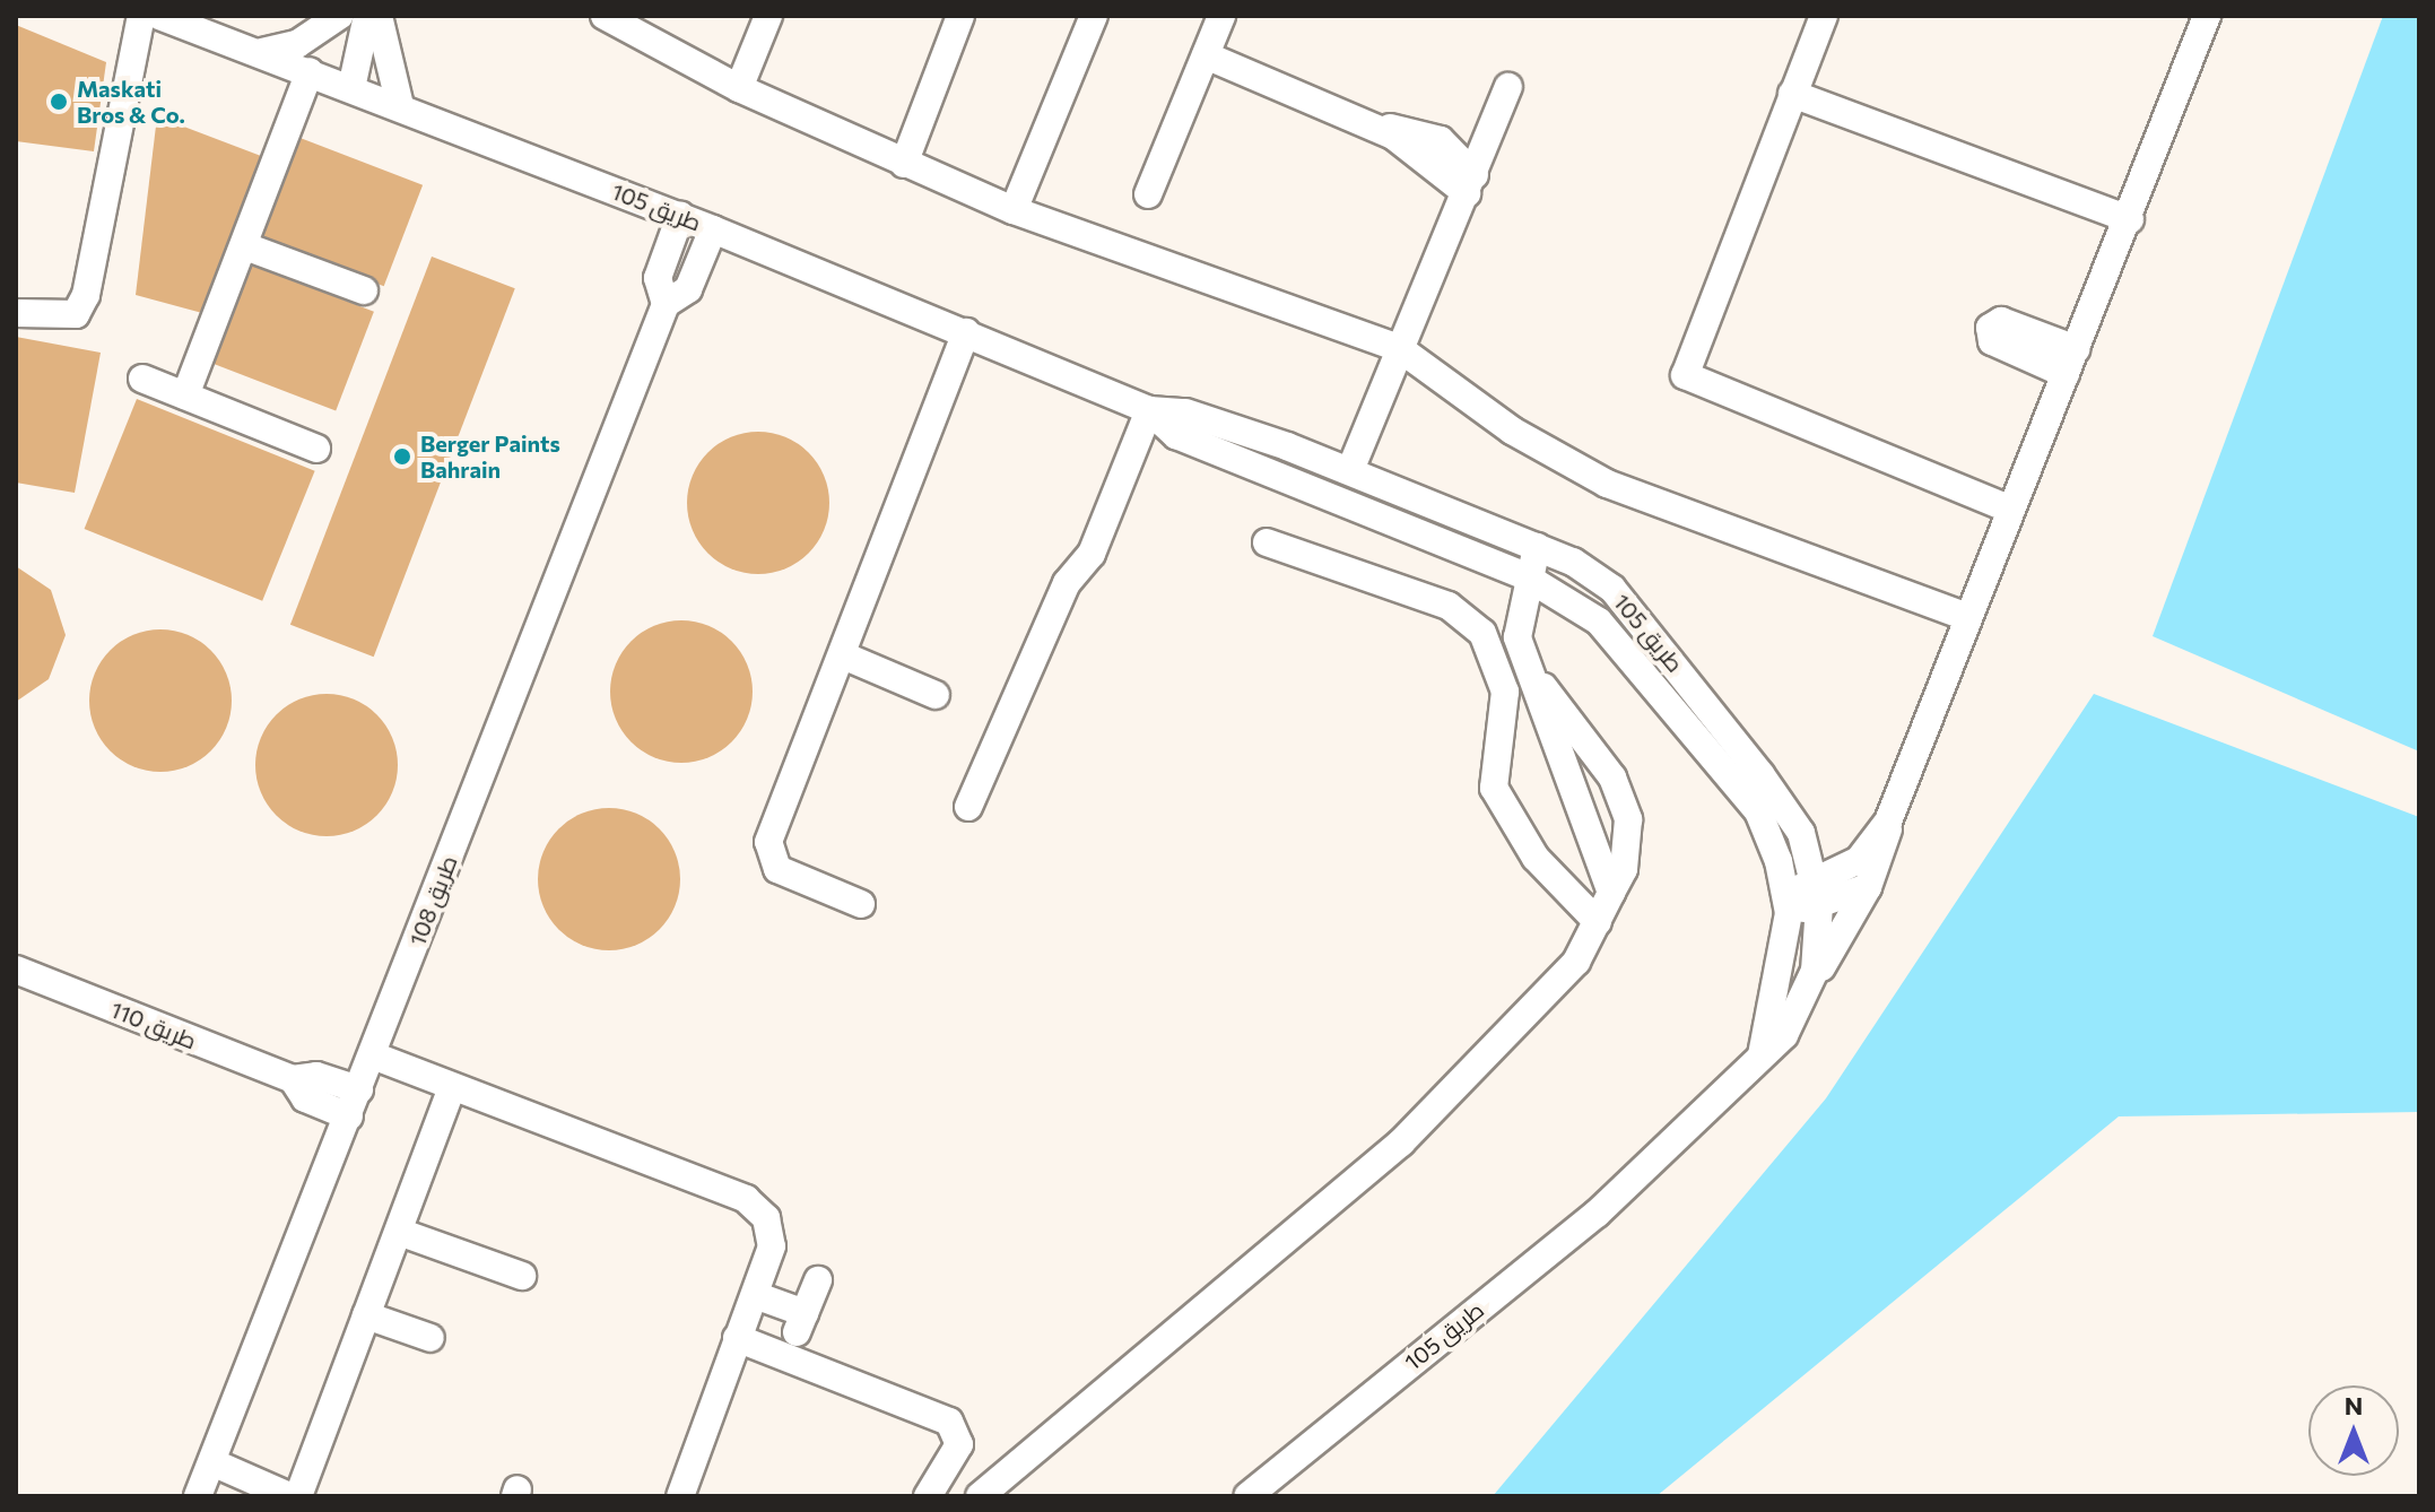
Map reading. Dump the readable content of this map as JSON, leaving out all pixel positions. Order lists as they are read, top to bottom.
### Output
{
  "streets": {
    "street": ["طريق 105", "طريق 108", "طريق 110"]
  },
  "crossings": [
    ["طريق 105", "طريق 108"],
    ["طريق 108", "طريق 110"]
  ],
  "places": ["Maskati Bros & Co.", "Berger Paints Bahrain"],
  "north": "top"
}
